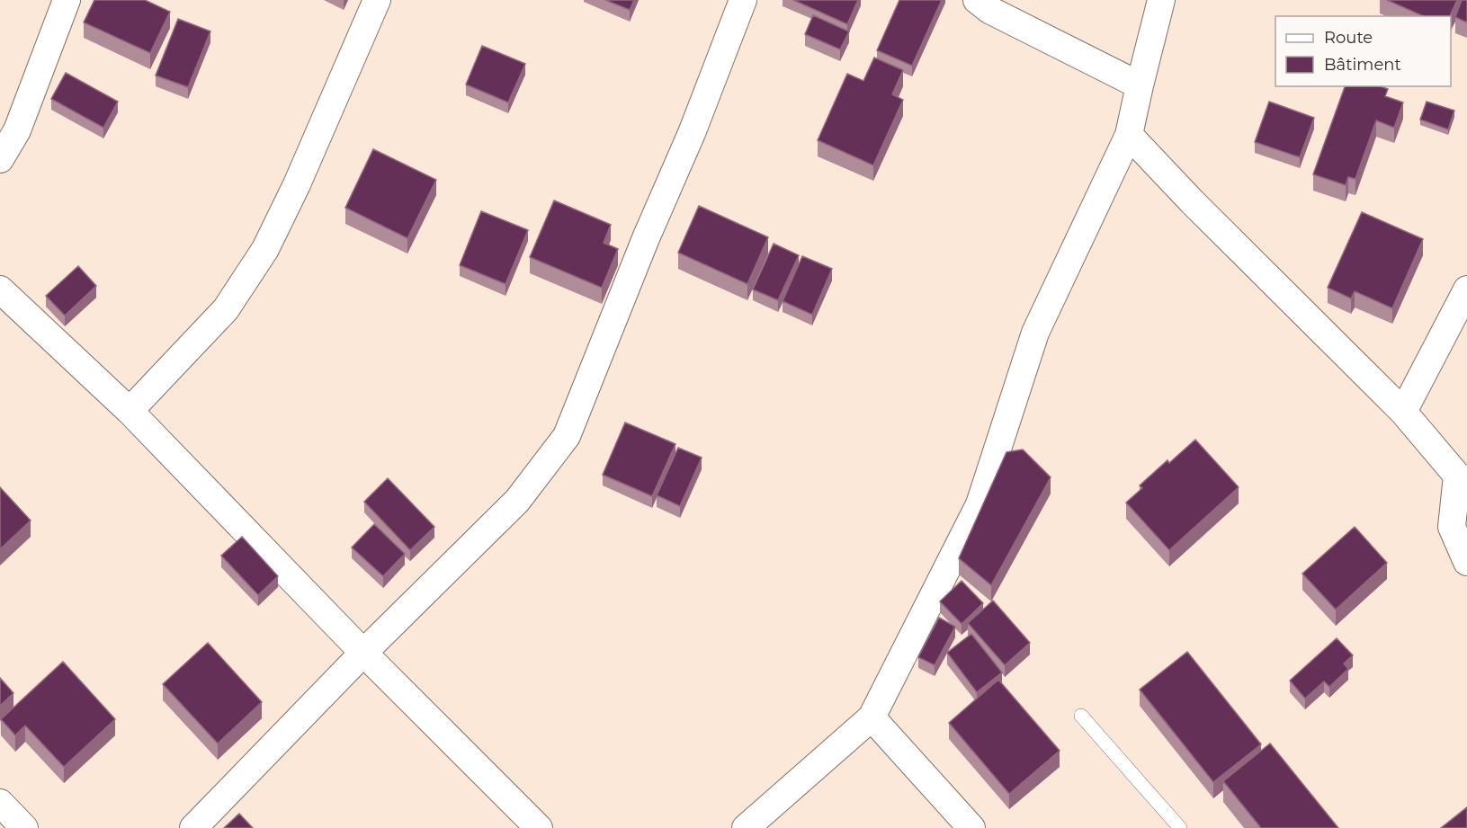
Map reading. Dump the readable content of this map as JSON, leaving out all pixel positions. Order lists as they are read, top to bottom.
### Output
{
  "legend": ["Route", "Bâtiment"]
}
